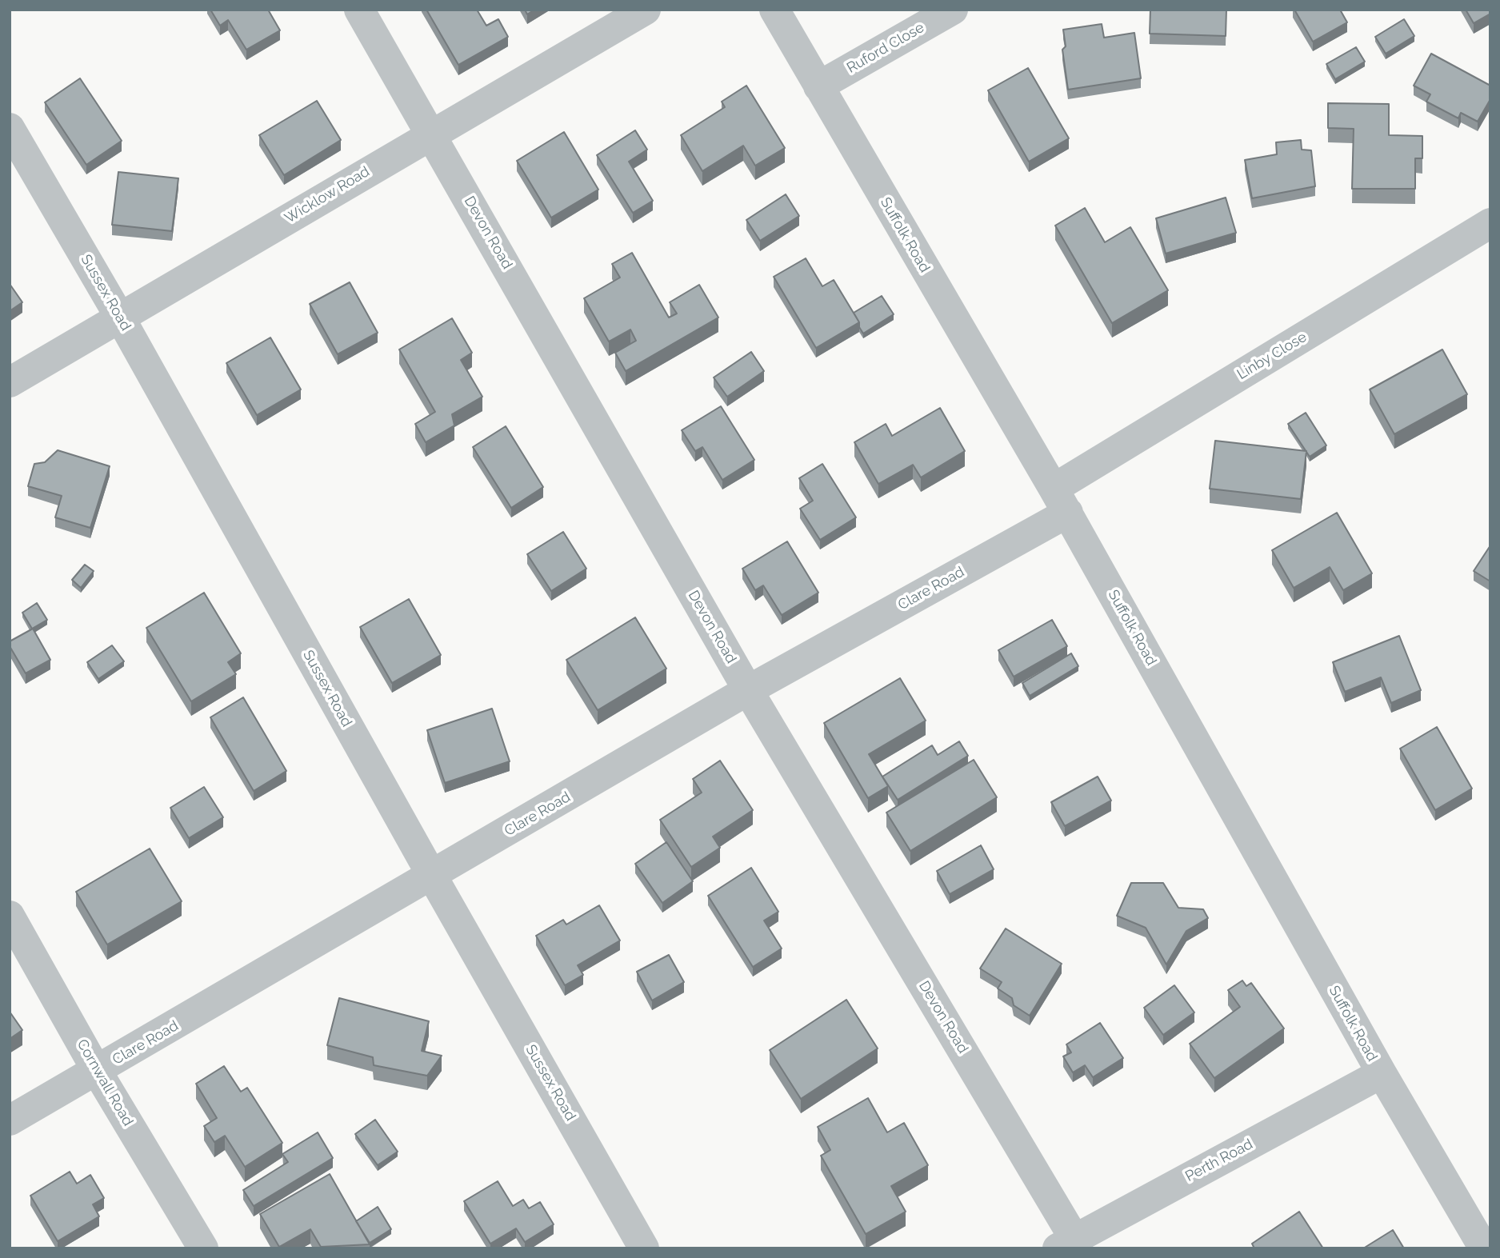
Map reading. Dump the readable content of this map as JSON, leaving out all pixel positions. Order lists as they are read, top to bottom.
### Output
{
  "streets": {
    "street": [
      "Ruford Close",
      "Wicklow Road",
      "Devon Road",
      "Suffolk Road",
      "Sussex Road",
      "Linby Close",
      "Clare Road",
      "Cornwall Road",
      "Perth Road"
    ]
  },
  "crossings": [
    ["Ruford Close", "Suffolk Road"],
    ["Wicklow Road", "Devon Road"],
    ["Wicklow Road", "Sussex Road"],
    ["Devon Road", "Clare Road"],
    ["Devon Road", "Perth Road"],
    ["Suffolk Road", "Linby Close"],
    ["Suffolk Road", "Clare Road"],
    ["Suffolk Road", "Perth Road"],
    ["Sussex Road", "Clare Road"],
    ["Linby Close", "Clare Road"],
    ["Clare Road", "Cornwall Road"]
  ]
}
